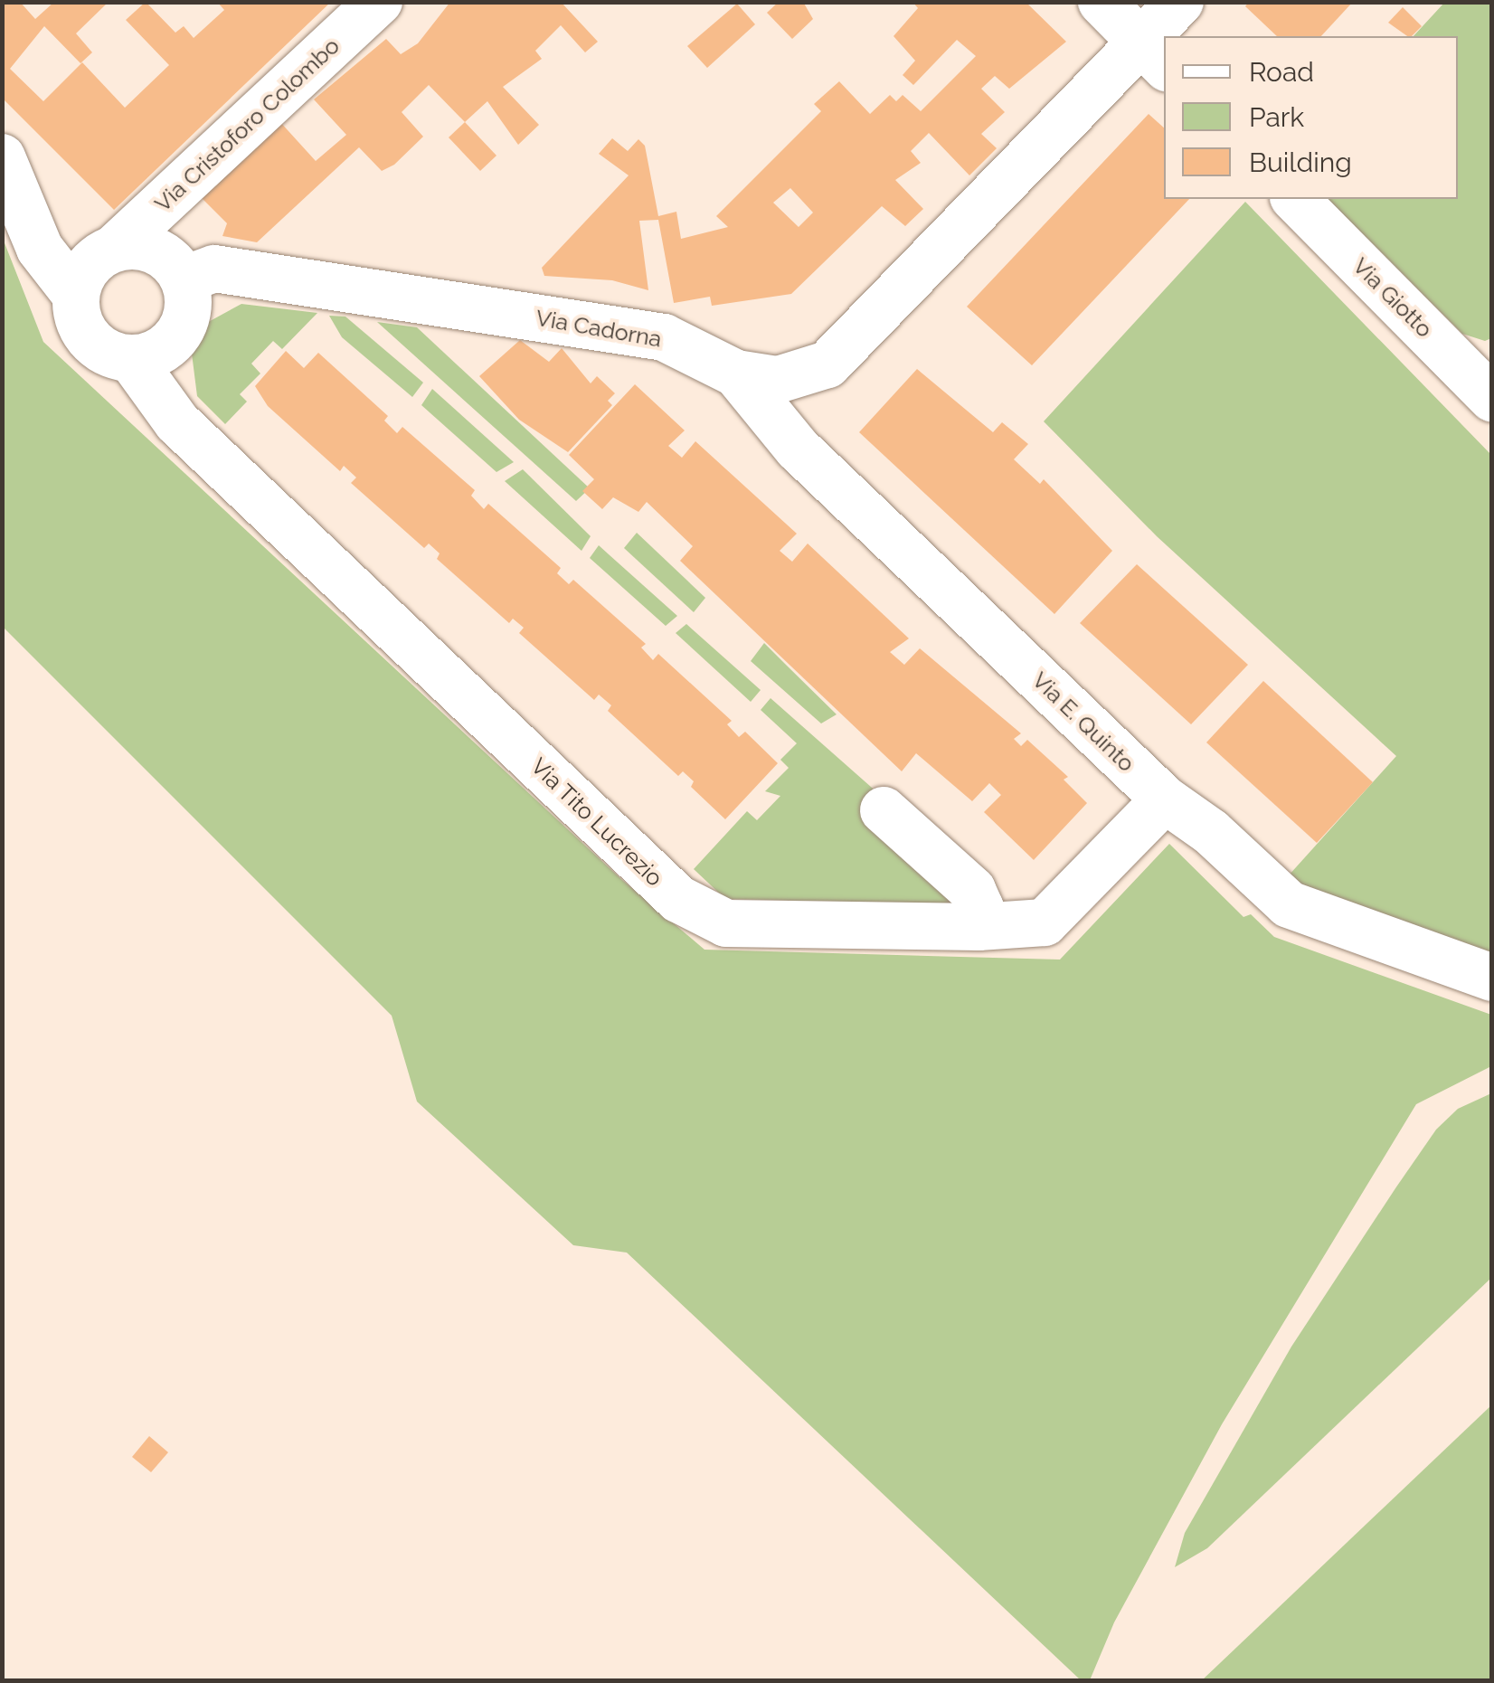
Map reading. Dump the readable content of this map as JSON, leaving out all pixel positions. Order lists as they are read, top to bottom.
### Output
{
  "streets": {
    "street": [
      "Via Cristoforo Colombo",
      "Via Giotto",
      "Via Cadorna",
      "Via E. Quinto",
      "Via Tito Lucrezio"
    ]
  },
  "crossings": [
    ["Via Cristoforo Colombo", "Via Cadorna"],
    ["Via Cristoforo Colombo", "Via Tito Lucrezio"],
    ["Via Cadorna", "Via E. Quinto"],
    ["Via Cadorna", "Via Tito Lucrezio"],
    ["Via E. Quinto", "Via Tito Lucrezio"]
  ],
  "legend": ["Road", "Park", "Building"]
}
